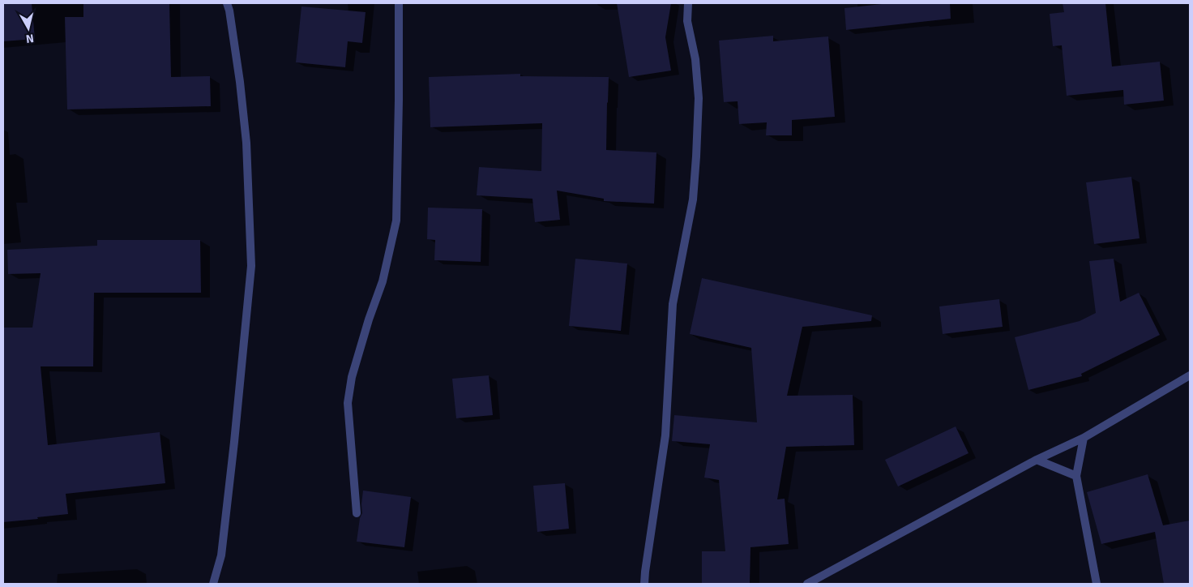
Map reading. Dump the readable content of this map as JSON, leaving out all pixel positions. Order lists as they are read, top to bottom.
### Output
{
  "north": "bottom"
}
